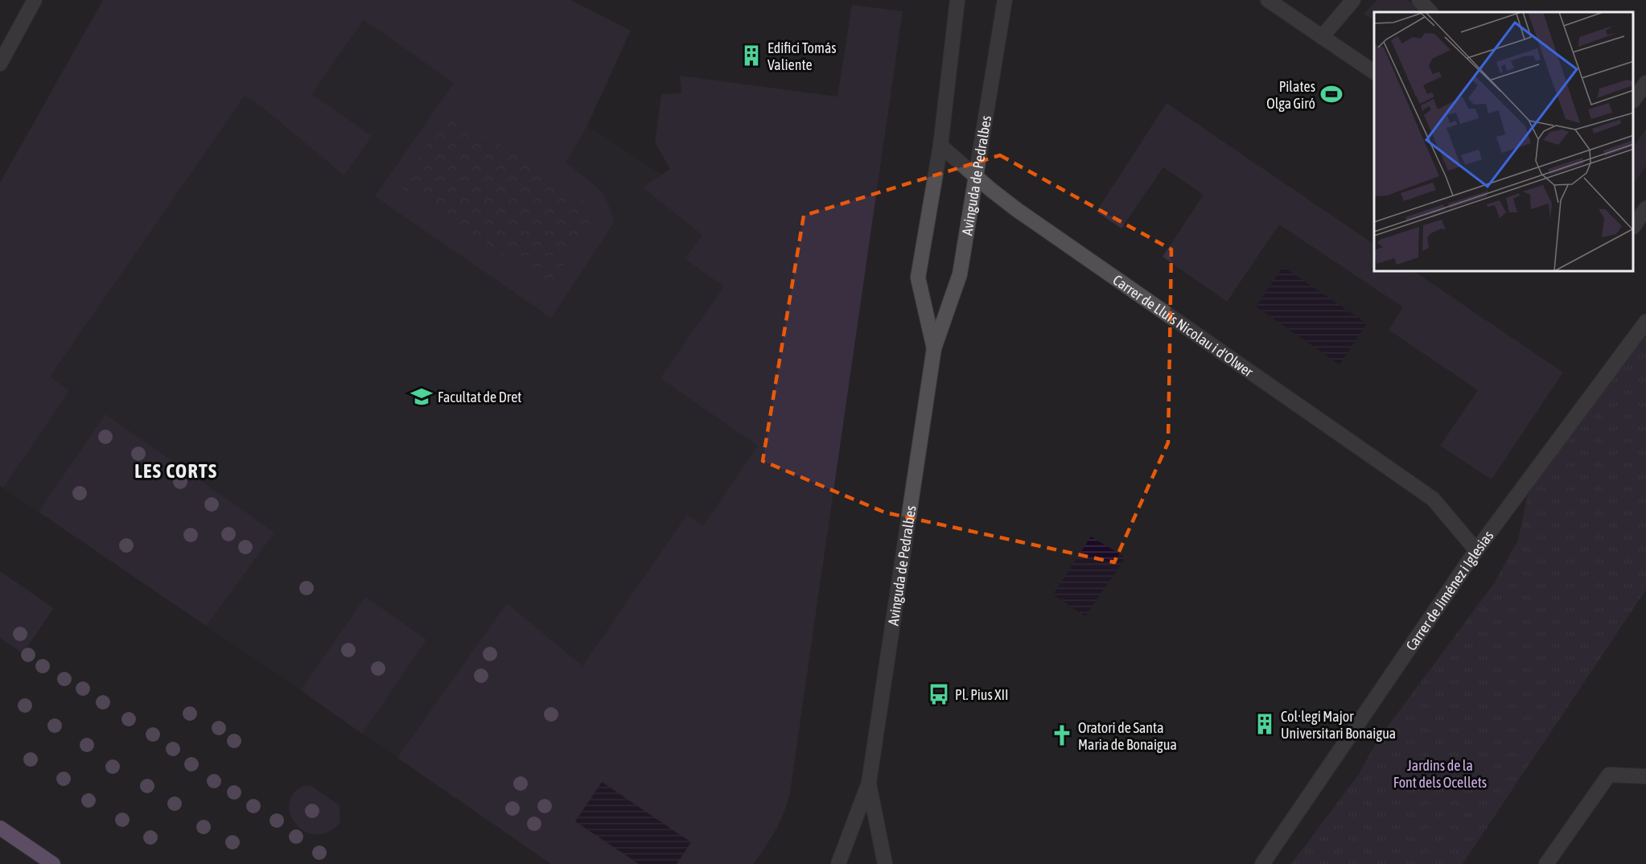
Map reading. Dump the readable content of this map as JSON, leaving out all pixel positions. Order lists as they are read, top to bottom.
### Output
{
  "streets": {
    "street": ["Avinguda de Pedralbes", "Carrer de Lluís Nicolau i d'Olwer", "Carrer de Jiménez i Iglesias"]
  },
  "crossings": [
    ["Avinguda de Pedralbes", "Carrer de Lluís Nicolau i d'Olwer"],
    ["Carrer de Lluís Nicolau i d'Olwer", "Carrer de Jiménez i Iglesias"]
  ],
  "districts": ["LES CORTS"],
  "parks": ["Jardins de la Font dels Ocellets"],
  "places": {
    "building": ["Edifici Tomás Valiente", "Col·legi Major Universitari Bonaigua"],
    "sports": ["Pilates Olga Giró"],
    "school or university": ["Facultat de Dret"],
    "bus stop": ["Pl. Pius XII"],
    "church": ["Oratori de Santa Maria de Bonaigua"]
  }
}
